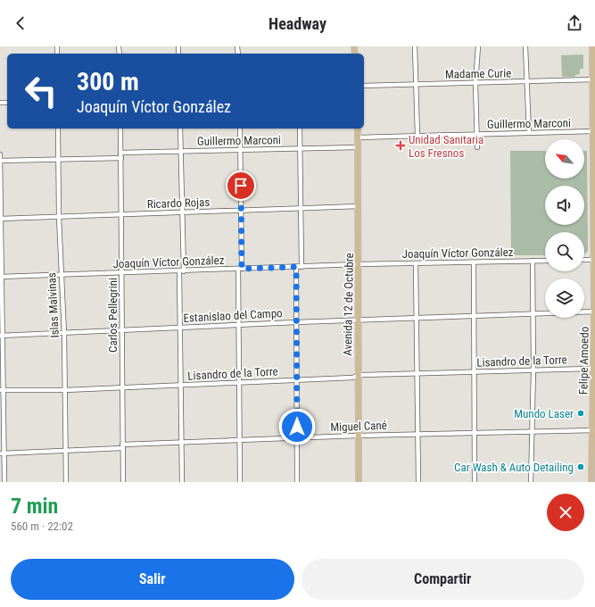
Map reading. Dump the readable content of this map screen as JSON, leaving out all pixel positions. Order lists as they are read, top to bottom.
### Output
{
  "streets": {
    "main road": ["Avenida 12 de Octubre", "Felipe Amoedo"],
    "street": [
      "Madame Curie",
      "Guillermo Marconi",
      "Ricardo Rojas",
      "Joaquín Víctor González",
      "Islas Malvinas",
      "Carlos Pellegrini",
      "Estanislao del Campo",
      "Lisandro de la Torre",
      "Miguel Cané"
    ]
  },
  "crossings": [
    ["Madame Curie", "Felipe Amoedo"],
    ["Guillermo Marconi", "Avenida 12 de Octubre"],
    ["Guillermo Marconi", "Carlos Pellegrini"],
    ["Guillermo Marconi", "Felipe Amoedo"],
    ["Ricardo Rojas", "Avenida 12 de Octubre"],
    ["Ricardo Rojas", "Islas Malvinas"],
    ["Ricardo Rojas", "Carlos Pellegrini"],
    ["Joaquín Víctor González", "Avenida 12 de Octubre"],
    ["Joaquín Víctor González", "Islas Malvinas"],
    ["Joaquín Víctor González", "Carlos Pellegrini"],
    ["Avenida 12 de Octubre", "Estanislao del Campo"],
    ["Avenida 12 de Octubre", "Lisandro de la Torre"],
    ["Avenida 12 de Octubre", "Miguel Cané"],
    ["Islas Malvinas", "Estanislao del Campo"],
    ["Islas Malvinas", "Lisandro de la Torre"],
    ["Islas Malvinas", "Miguel Cané"],
    ["Carlos Pellegrini", "Estanislao del Campo"],
    ["Carlos Pellegrini", "Lisandro de la Torre"],
    ["Carlos Pellegrini", "Miguel Cané"],
    ["Estanislao del Campo", "Felipe Amoedo"],
    ["Lisandro de la Torre", "Felipe Amoedo"],
    ["Felipe Amoedo", "Miguel Cané"]
  ],
  "places": {
    "health": ["Unidad Sanitaria Los Fresnos"],
    "other": ["Mundo Laser", "Car Wash & Auto Detailing"]
  },
  "north": "top left",
  "page": {
    "header": "Headway",
    "turn": ["300 m", "Joaquín Víctor González"],
    "heading": ["7 min", "560 m · 22:02"],
    "buttons": ["Salir", "Compartir"]
  }
}
